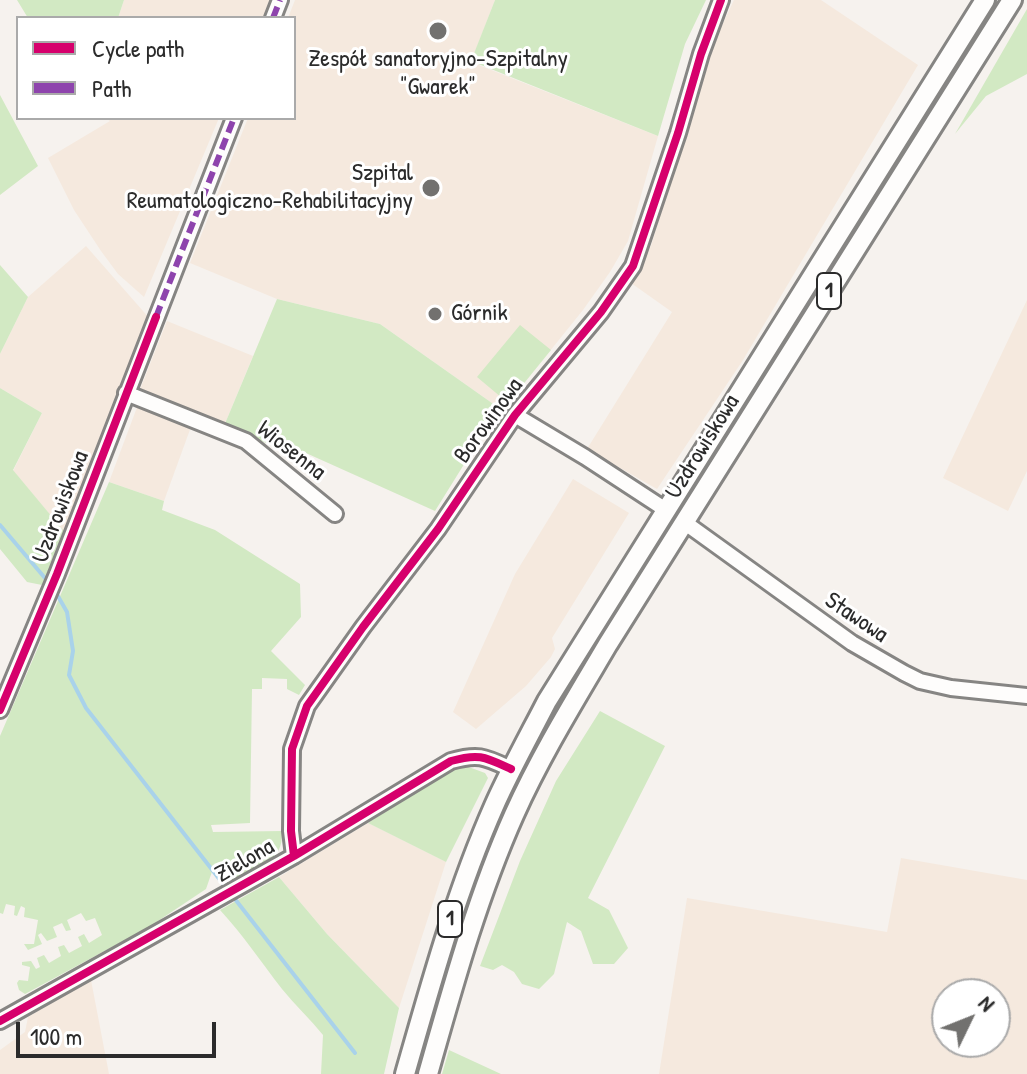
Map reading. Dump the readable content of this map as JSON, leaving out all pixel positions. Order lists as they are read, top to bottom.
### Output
{
  "streets": {
    "main road": ["1", "Uzdrowiskowa"],
    "street": [
      "Borowinowa",
      "Wiosenna",
      "Stawowa",
      "Zielona"
    ]
  },
  "crossings": [
    ["Borowinowa", "Uzdrowiskowa"],
    ["Borowinowa", "Zielona"],
    ["Uzdrowiskowa", "Wiosenna"],
    ["Uzdrowiskowa", "Stawowa"],
    ["Uzdrowiskowa", "Zielona"]
  ],
  "places": ["Zespół sanatoryjno-Szpitalny \"Gwarek\"", "Szpital Reumatologiczno-Rehabilitacyjny", "Górnik"],
  "legend": ["Cycle path", "Path"],
  "scale_bar": "100 m",
  "north": "top right"
}
